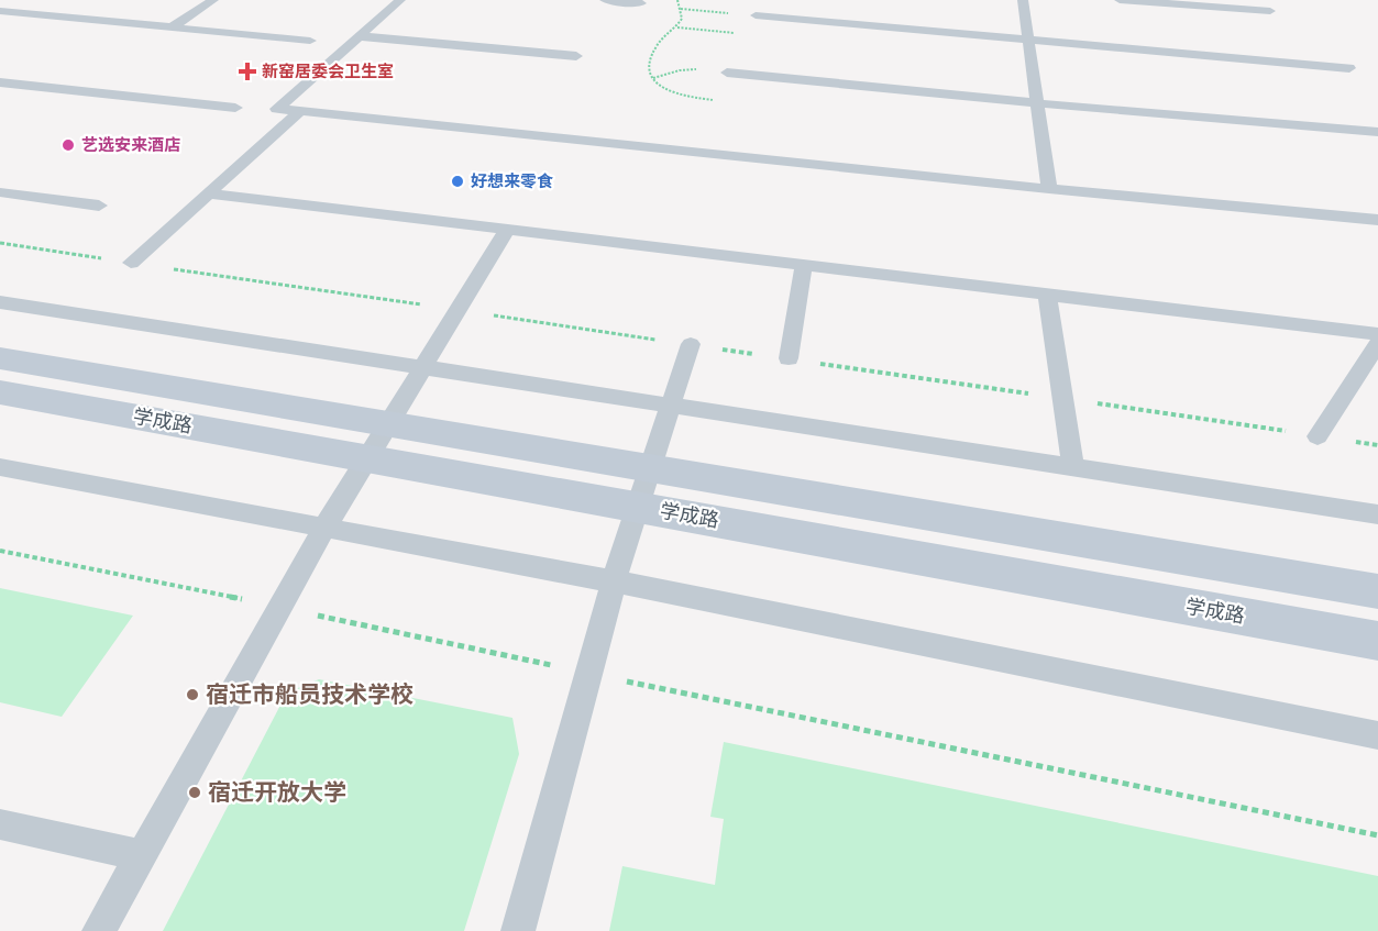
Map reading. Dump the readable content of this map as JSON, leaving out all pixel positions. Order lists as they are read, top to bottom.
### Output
{
  "streets": {
    "main road": ["学成路"]
  },
  "places": {
    "health": ["新窑居委会卫生室"],
    "other": [
      "艺选安来酒店",
      "好想来零食",
      "宿迁市船员技术学校",
      "宿迁开放大学"
    ]
  }
}
